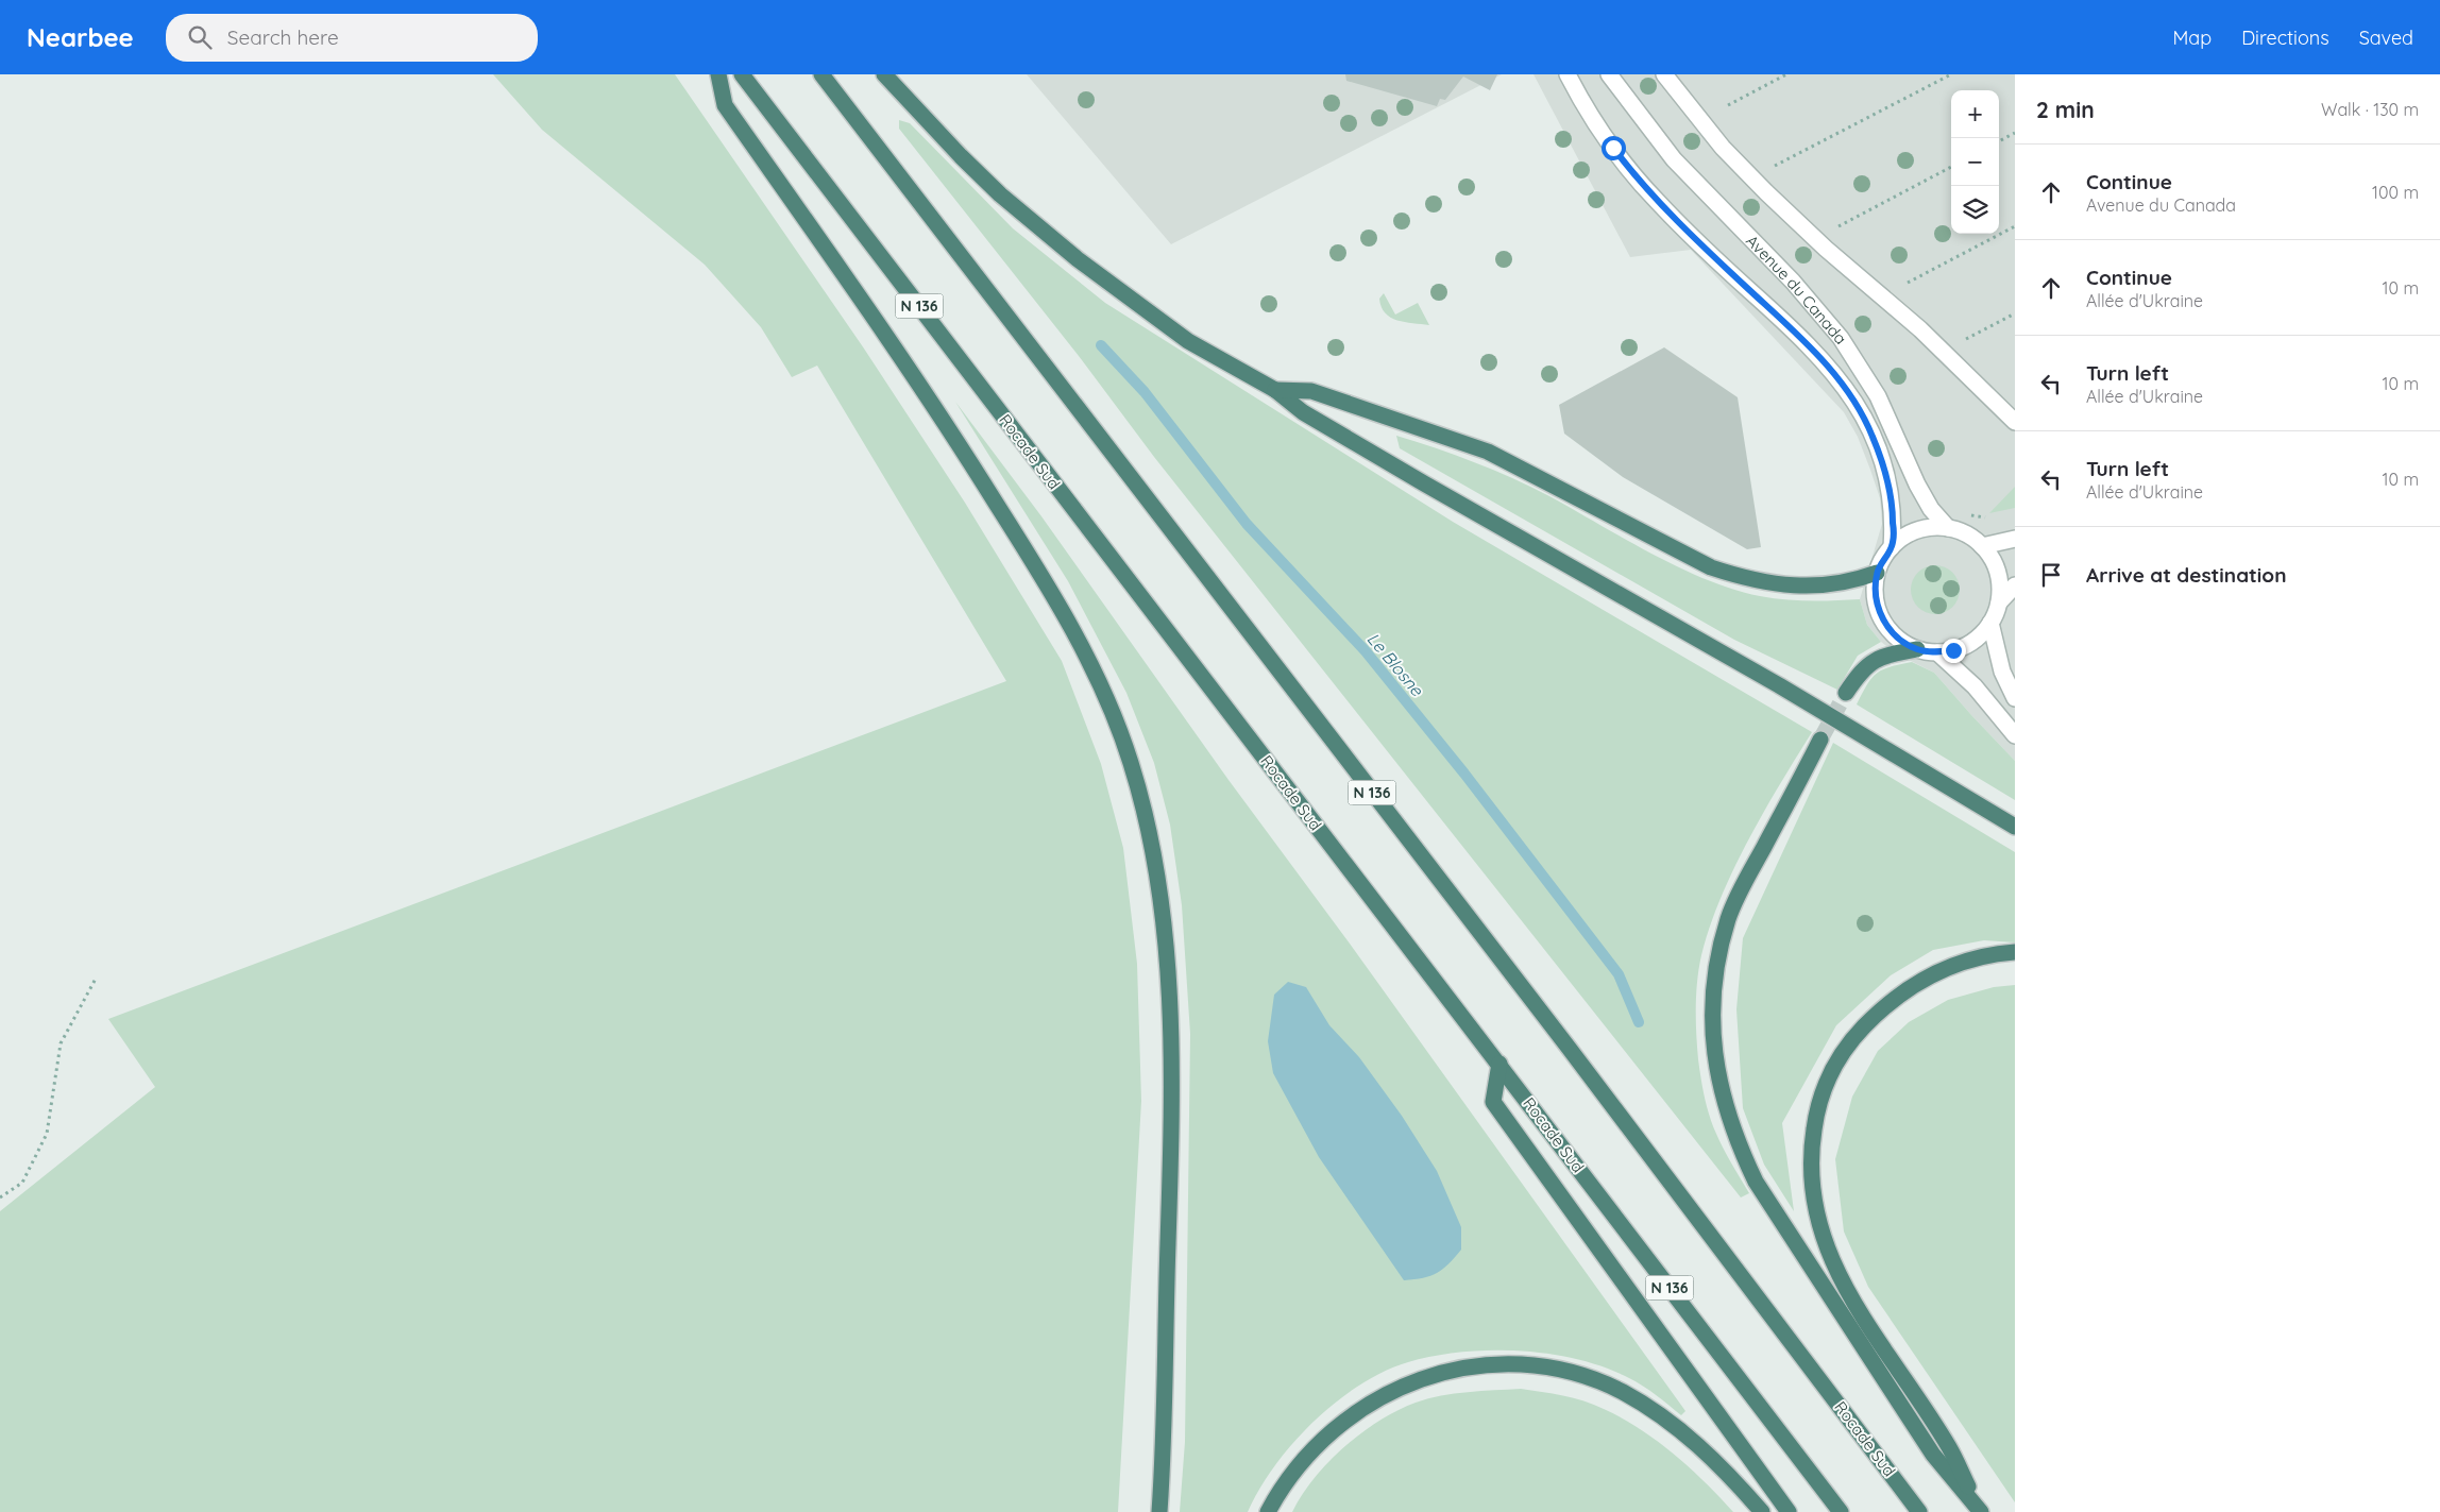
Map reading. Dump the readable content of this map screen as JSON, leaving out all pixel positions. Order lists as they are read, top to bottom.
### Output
{
  "streets": {
    "highway": ["N 136", "Rocade Sud"],
    "street": ["Avenue du Canada"]
  },
  "water": ["Le Blosne"],
  "page": {
    "header": "Nearbee",
    "search": "Search here",
    "nav": ["Map", "Directions", "Saved"],
    "heading": ["2 min", "Walk · 130 m"],
    "map_buttons": ["+", "−"],
    "list": [
      ["Continue", "Avenue du Canada", "100 m"],
      ["Continue", "Allée d'Ukraine", "10 m"],
      ["Turn left", "Allée d'Ukraine", "10 m"],
      ["Turn left", "Allée d'Ukraine", "10 m"],
      "Arrive at destination"
    ]
  }
}
